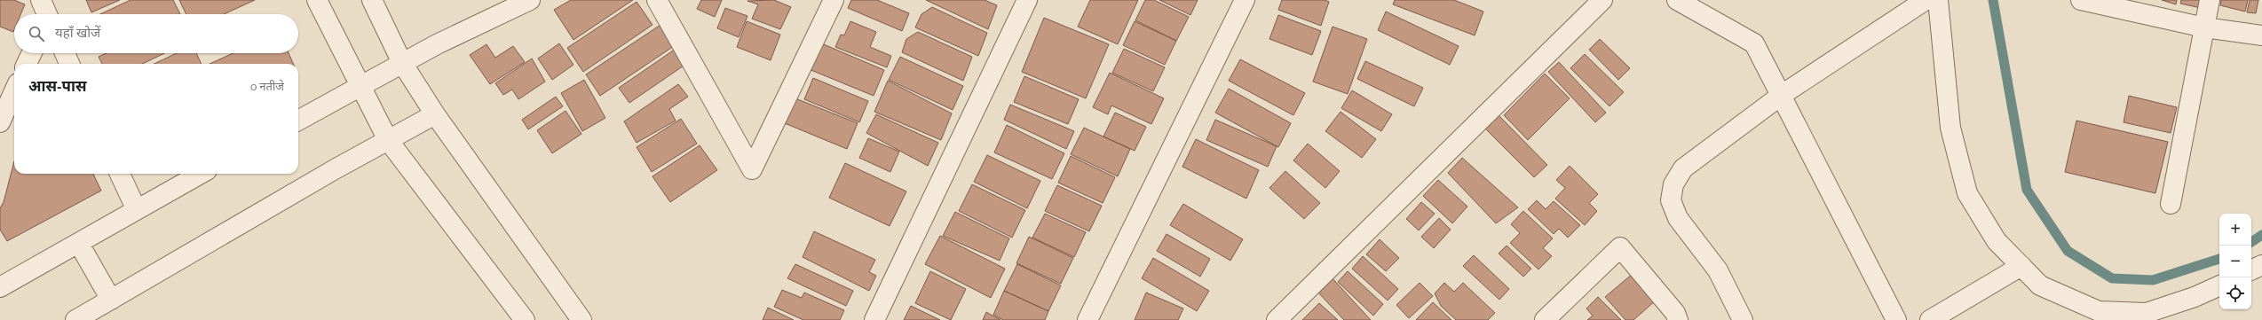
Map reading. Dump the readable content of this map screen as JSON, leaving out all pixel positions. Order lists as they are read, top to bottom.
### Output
{
  "page": {
    "search": "यहाँ खोजें",
    "heading": ["आस-पास", "0 नतीजे"],
    "map_buttons": ["+", "−"]
  }
}
